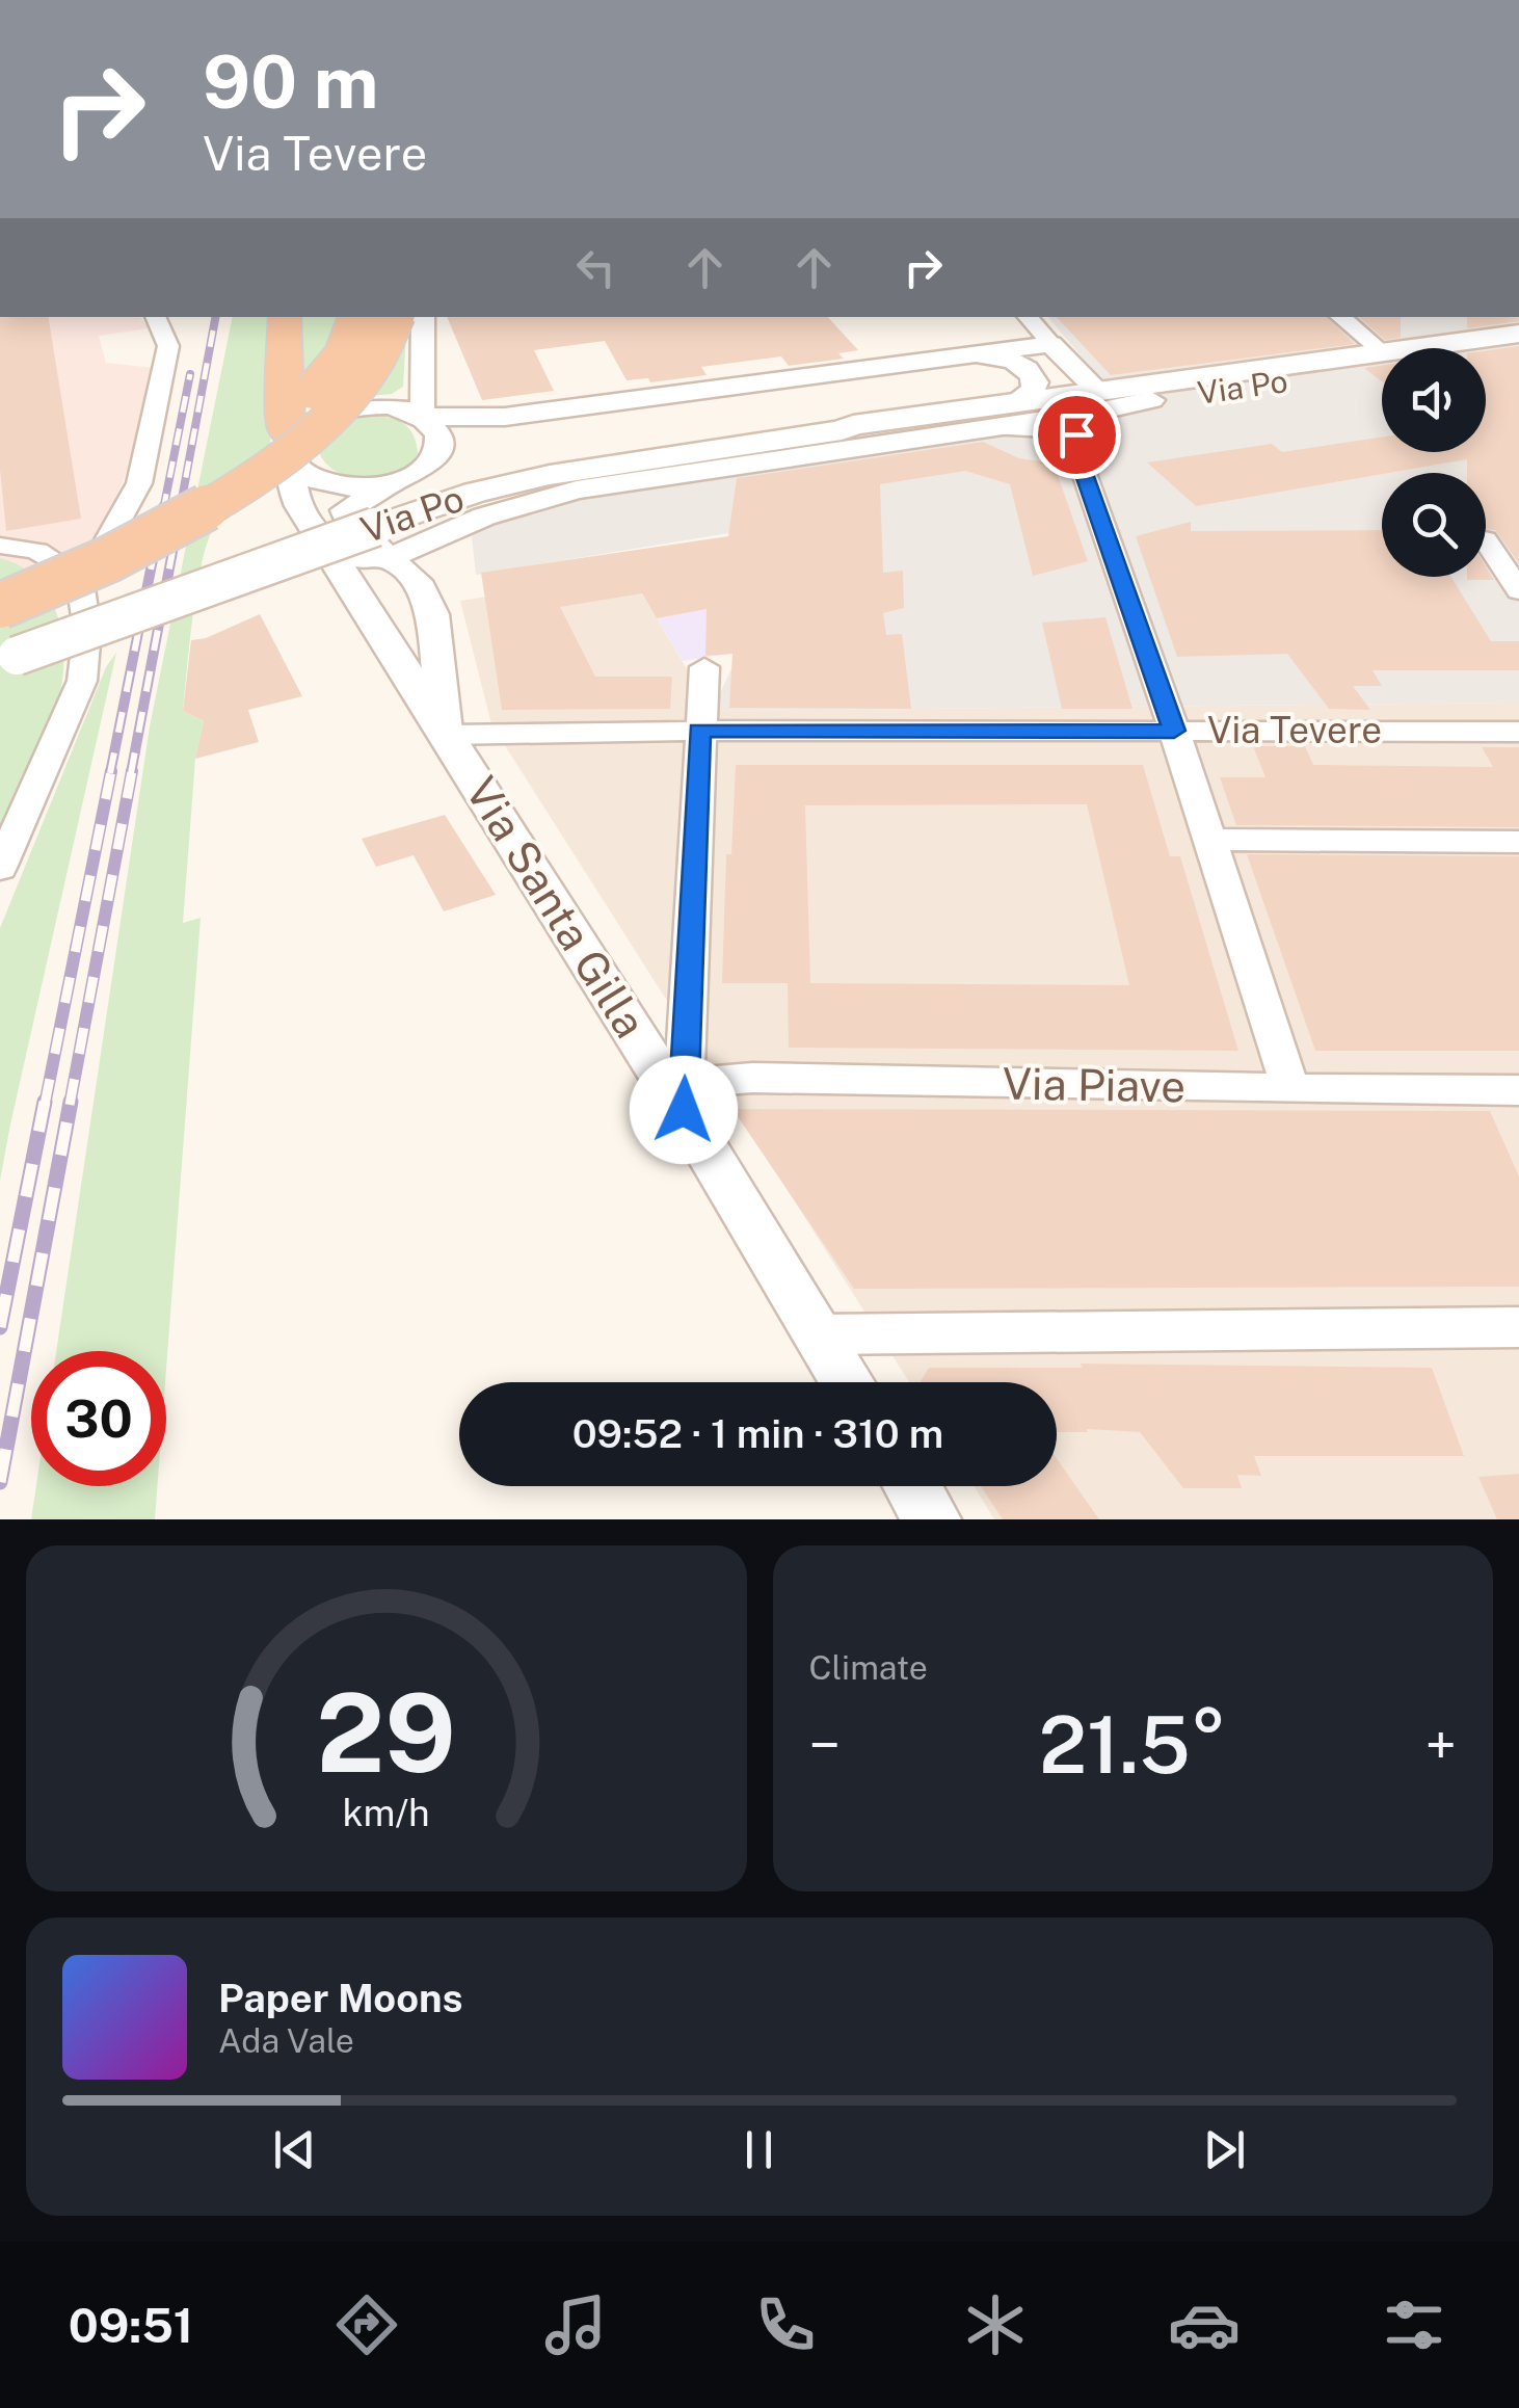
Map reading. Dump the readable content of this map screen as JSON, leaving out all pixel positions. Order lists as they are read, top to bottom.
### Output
{
  "streets": {
    "main road": ["Via Po"],
    "street": ["Via Tevere", "Via Santa Gilla", "Via Piave"]
  },
  "crossings": [
    ["Via Po", "Via Santa Gilla"],
    ["Via Tevere", "Via Santa Gilla"],
    ["Via Santa Gilla", "Via Piave"]
  ],
  "page": {
    "turn": ["90 m", "Via Tevere"],
    "limit": "30",
    "trip": "09:52 · 1 min · 310 m",
    "tile": "Climate",
    "heat": ["−", "21.5°", "+"],
    "song": ["Paper Moons", "Ada Vale"],
    "tabs": "09:51",
    "gauge": ["29", "km/h"]
  }
}
